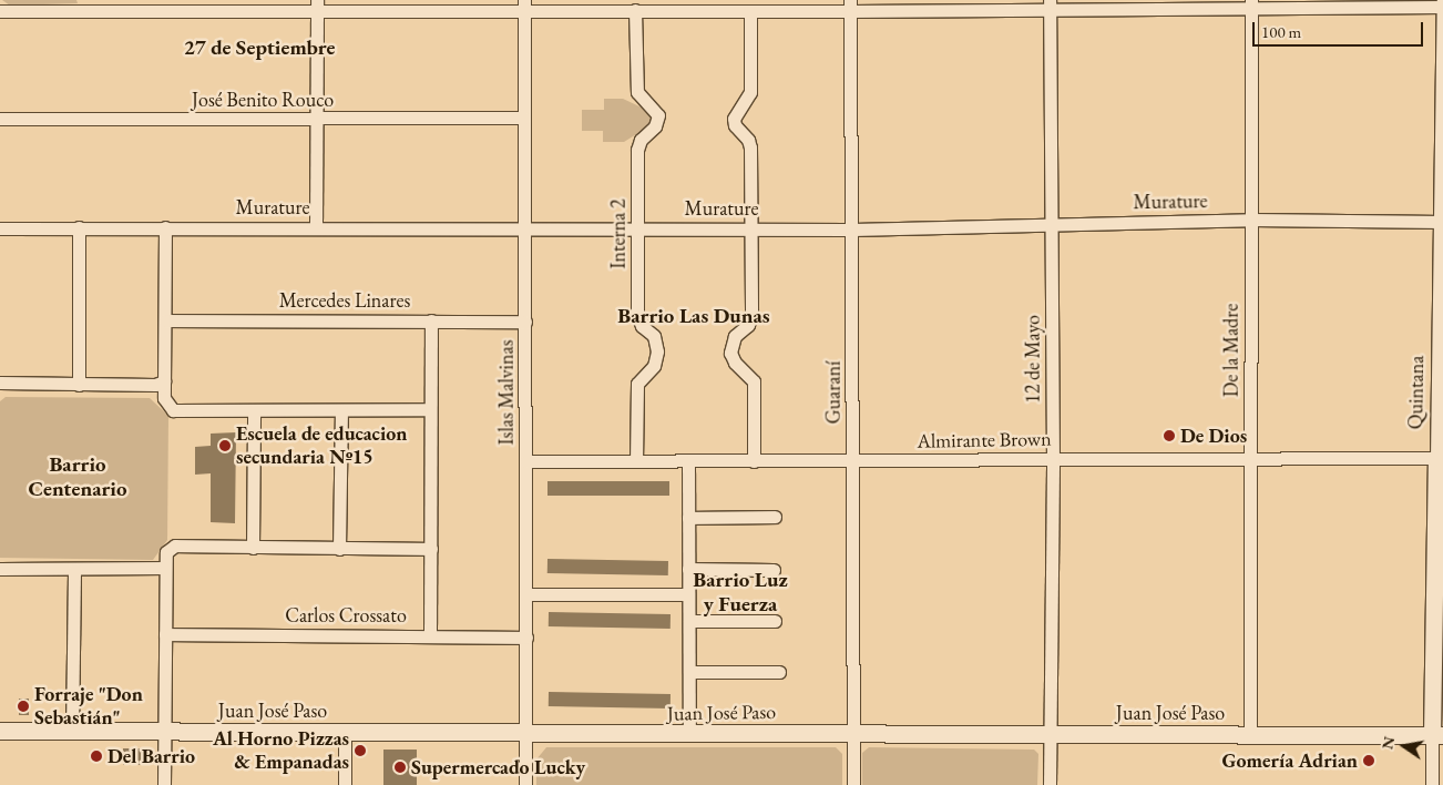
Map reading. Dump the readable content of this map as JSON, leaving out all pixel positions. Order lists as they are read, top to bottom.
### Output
{
  "streets": {
    "main road": ["Quintana", "Juan José Paso"],
    "street": [
      "José Benito Rouco",
      "Murature",
      "Interna 2",
      "Mercedes Linares",
      "De la Madre",
      "12 de Mayo",
      "Islas Malvinas",
      "Guaraní",
      "Almirante Brown",
      "Carlos Crossato"
    ]
  },
  "crossings": [
    ["José Benito Rouco", "Islas Malvinas"],
    ["Murature", "Interna 2"],
    ["Murature", "De la Madre"],
    ["Murature", "12 de Mayo"],
    ["Murature", "Islas Malvinas"],
    ["Murature", "Guaraní"],
    ["Murature", "Quintana"],
    ["Interna 2", "Almirante Brown"],
    ["Mercedes Linares", "Islas Malvinas"],
    ["De la Madre", "Almirante Brown"],
    ["De la Madre", "Juan José Paso"],
    ["12 de Mayo", "Almirante Brown"],
    ["12 de Mayo", "Juan José Paso"],
    ["Islas Malvinas", "Almirante Brown"],
    ["Islas Malvinas", "Carlos Crossato"],
    ["Islas Malvinas", "Juan José Paso"],
    ["Guaraní", "Almirante Brown"],
    ["Guaraní", "Juan José Paso"],
    ["Quintana", "Almirante Brown"],
    ["Quintana", "Juan José Paso"]
  ],
  "districts": [
    "27 de Septiembre",
    "Barrio Las Dunas",
    "Barrio Centenario",
    "Barrio Luz y Fuerza"
  ],
  "places": [
    "De Dios",
    "Escuela de educacion secundaria Nº15",
    "Forraje \"Don Sebastián\"",
    "Al Horno Pizzas & Empanadas",
    "Del Barrio",
    "Gomería Adrian",
    "Supermercado Lucky"
  ],
  "scale_bar": "100 m",
  "north": "left"
}
